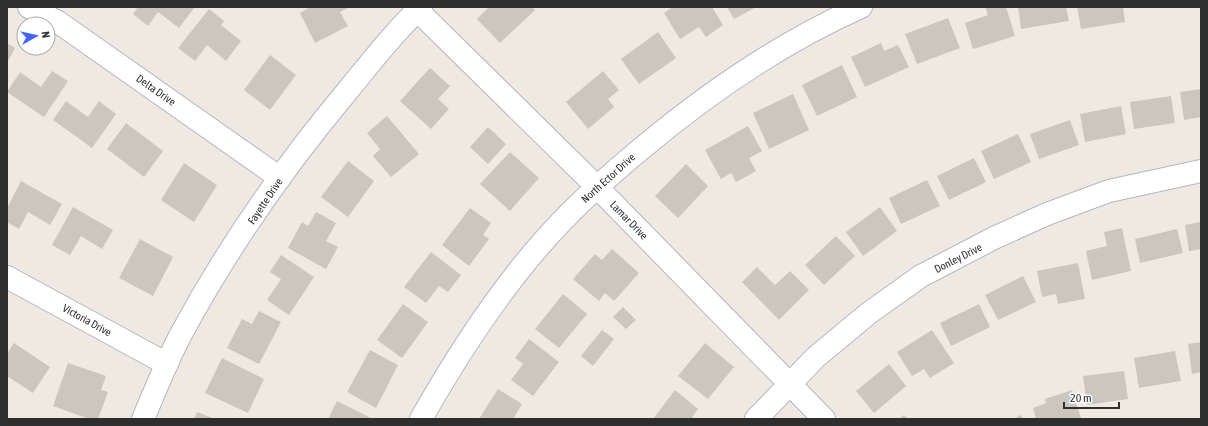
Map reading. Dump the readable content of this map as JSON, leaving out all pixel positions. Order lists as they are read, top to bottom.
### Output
{
  "streets": {
    "street": [
      "Delta Drive",
      "North Ector Drive",
      "Fayette Drive",
      "Lamar Drive",
      "Donley Drive",
      "Victoria Drive"
    ]
  },
  "crossings": [
    ["Delta Drive", "Fayette Drive"],
    ["North Ector Drive", "Lamar Drive"],
    ["Fayette Drive", "Lamar Drive"],
    ["Fayette Drive", "Victoria Drive"],
    ["Lamar Drive", "Donley Drive"]
  ],
  "scale_bar": "20 m",
  "north": "right"
}
